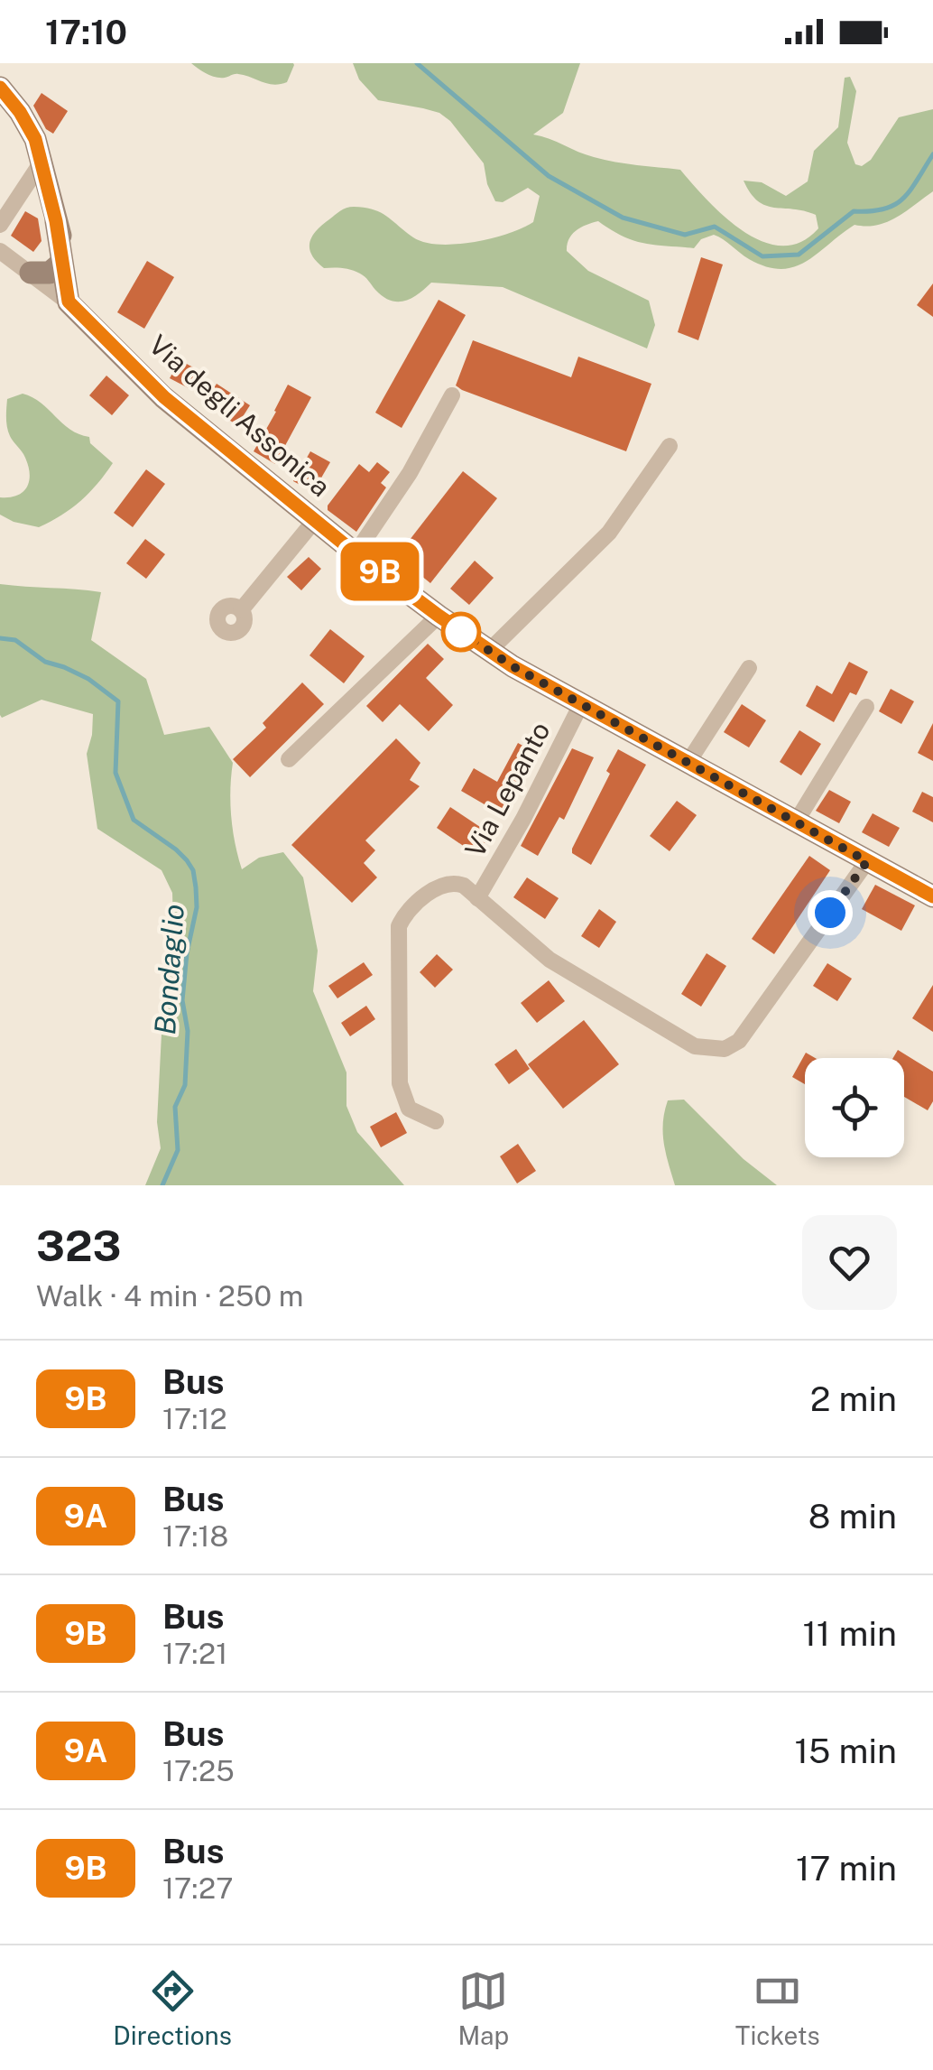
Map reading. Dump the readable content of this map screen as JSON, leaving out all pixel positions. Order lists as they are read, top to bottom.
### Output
{
  "streets": {
    "main road": ["Via degli Assonica"],
    "street": ["Via Lepanto"]
  },
  "crossings": [
    ["Via degli Assonica", "Via Lepanto"]
  ],
  "water": ["Bondaglio"],
  "lines": ["bus line 9B"],
  "page": {
    "status": "17:10",
    "on_map": "9B",
    "heading": ["323", "Walk · 4 min · 250 m"],
    "list": [
      {
        "mark": "9B",
        "name": "Bus",
        "note": "17:12",
        "value": "2 min"
      },
      {
        "mark": "9A",
        "name": "Bus",
        "note": "17:18",
        "value": "8 min"
      },
      {
        "mark": "9B",
        "name": "Bus",
        "note": "17:21",
        "value": "11 min"
      },
      {
        "mark": "9A",
        "name": "Bus",
        "note": "17:25",
        "value": "15 min"
      },
      {
        "mark": "9B",
        "name": "Bus",
        "note": "17:27",
        "value": "17 min"
      }
    ],
    "tabs": ["Directions", "Map", "Tickets"]
  }
}
